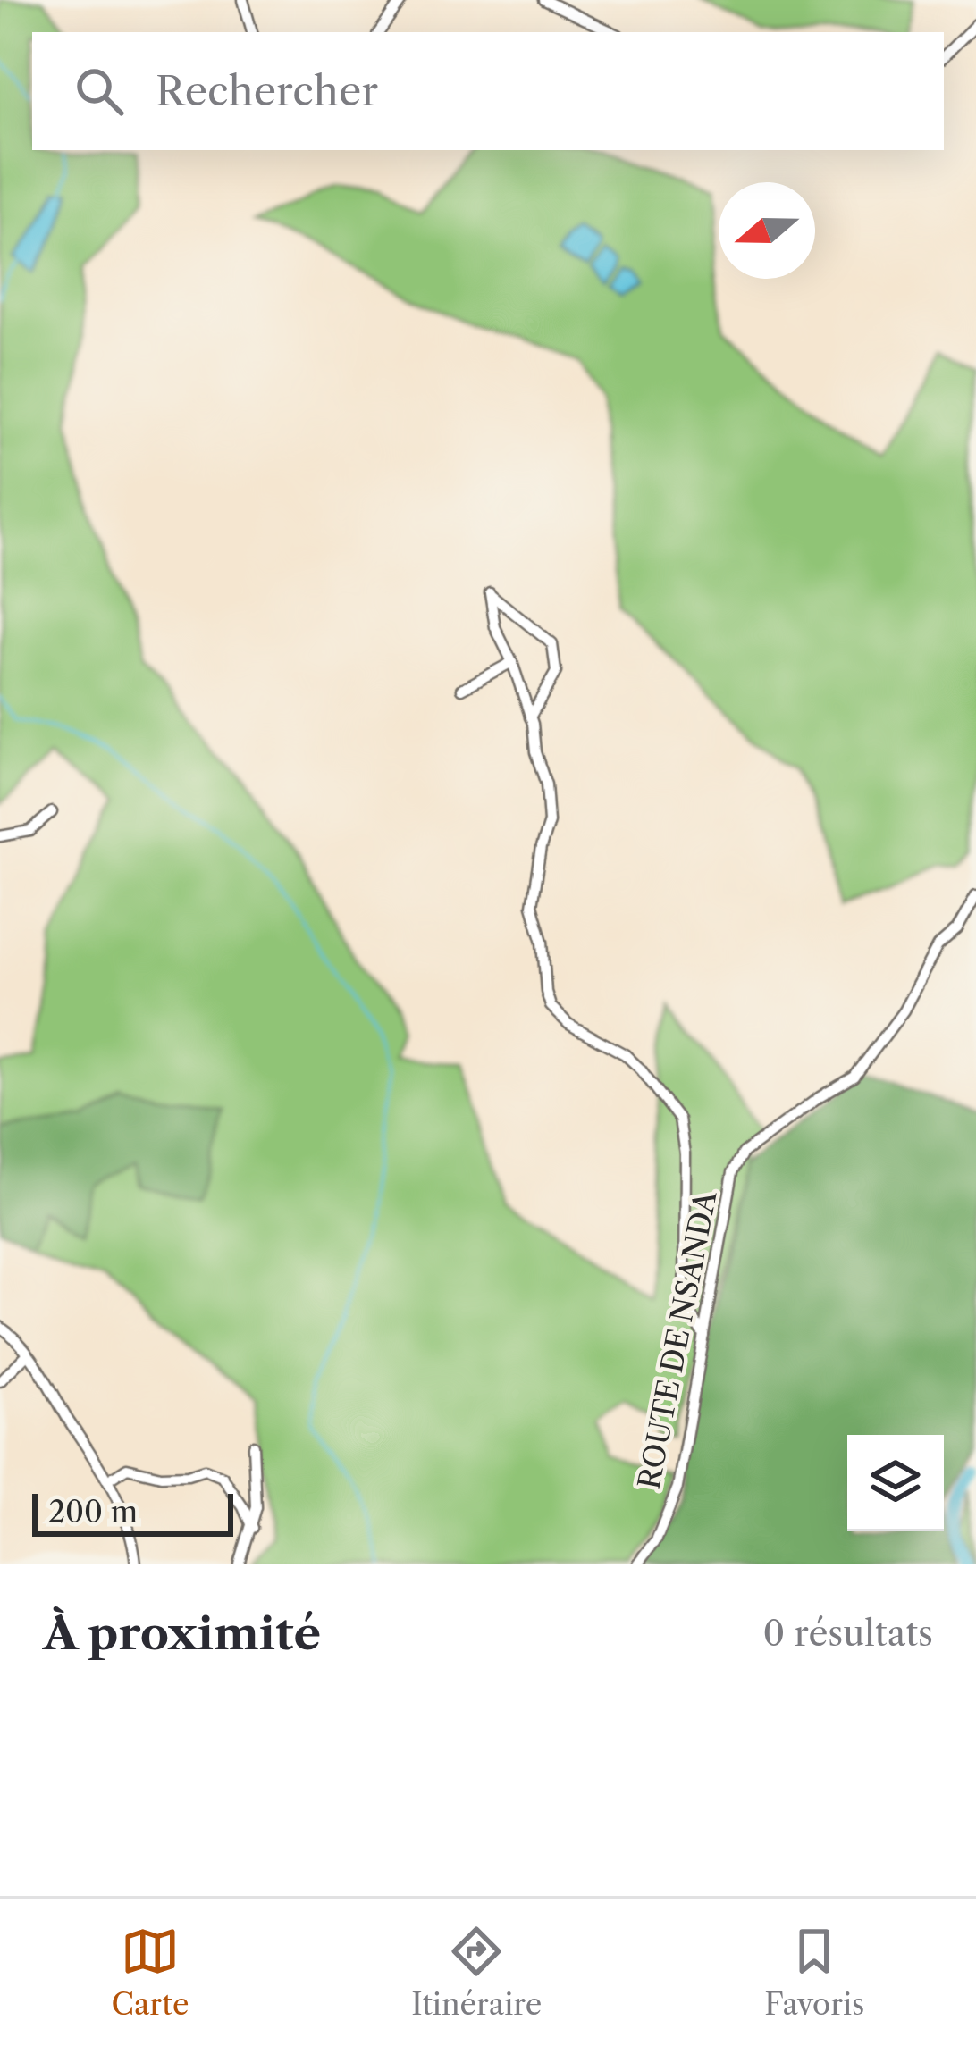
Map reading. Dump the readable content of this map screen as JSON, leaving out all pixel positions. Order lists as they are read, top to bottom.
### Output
{
  "streets": {
    "street": ["ROUTE DE NSANDA"]
  },
  "scale_bar": "200 m",
  "north": "left",
  "page": {
    "search": "Rechercher",
    "scale": "200 m",
    "heading": ["À proximité", "0 résultats"],
    "nav": ["Carte", "Itinéraire", "Favoris"]
  }
}
